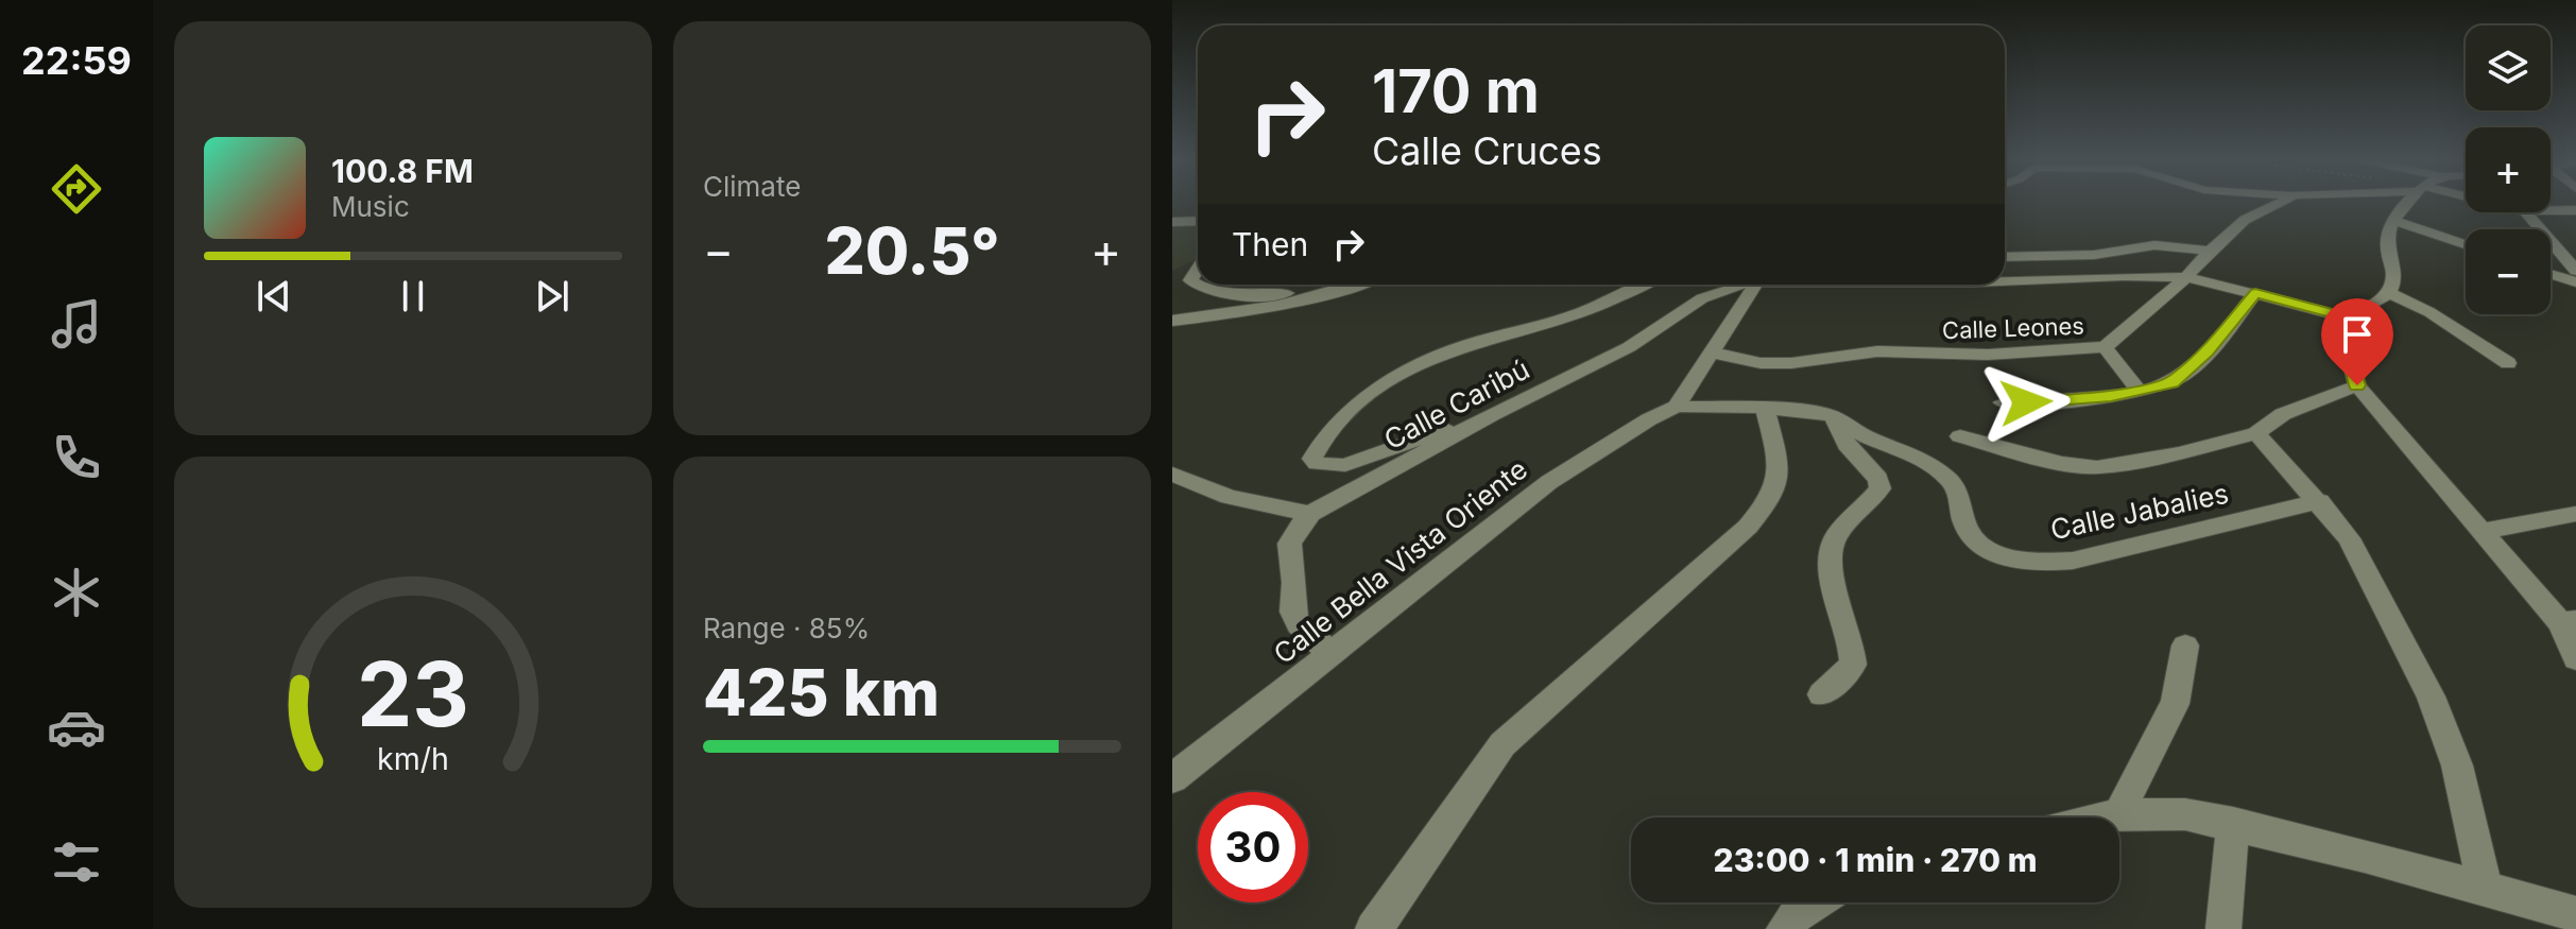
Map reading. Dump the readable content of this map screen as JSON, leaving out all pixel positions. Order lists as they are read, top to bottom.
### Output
{
  "streets": {
    "street": [
      "Calle Leones",
      "Calle Caribú",
      "Calle Jabalies",
      "Calle Bella Vista Oriente"
    ]
  },
  "crossings": [
    ["Calle Leones", "Calle Caribú"],
    ["Calle Jabalies", "Calle Bella Vista Oriente"]
  ],
  "page": {
    "tabs": "22:59",
    "tile": [
      "Climate",
      ["Range · 85%", "425 km"]
    ],
    "map_buttons": ["+", "−"],
    "turn": ["170 m", "Calle Cruces"],
    "song": ["100.8 FM", "Music"],
    "then": "Then",
    "heat": ["−", "20.5°", "+"],
    "limit": "30",
    "trip": "23:00 · 1 min · 270 m",
    "gauge": ["23", "km/h"]
  }
}
